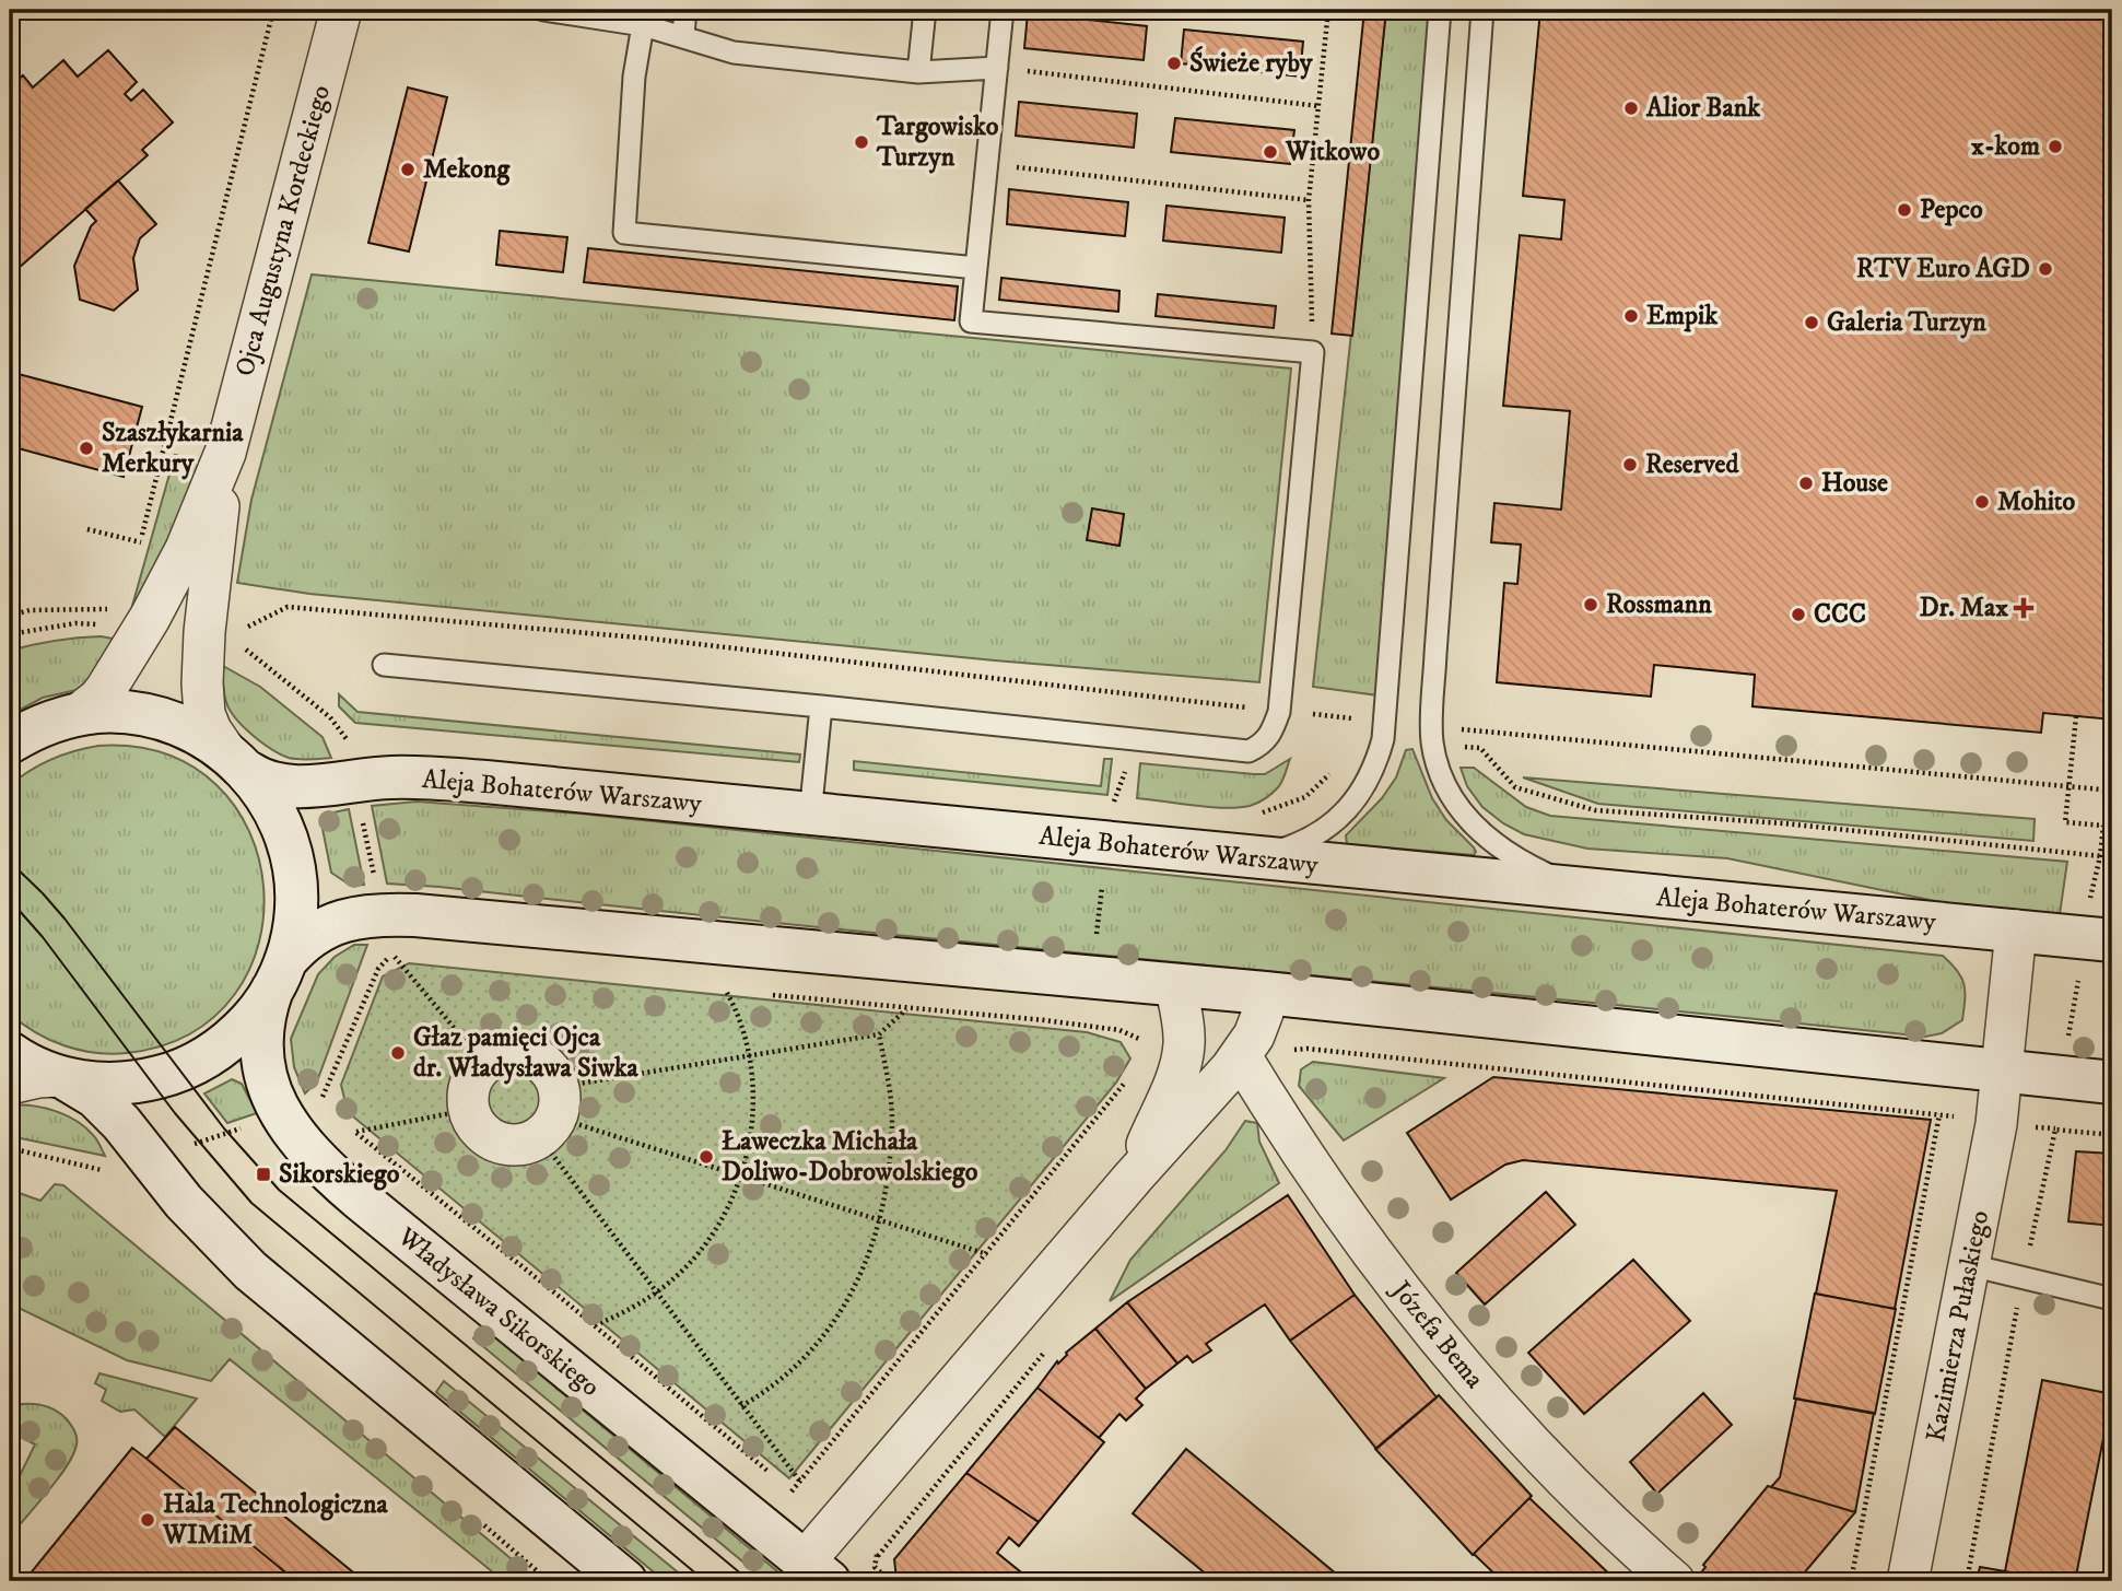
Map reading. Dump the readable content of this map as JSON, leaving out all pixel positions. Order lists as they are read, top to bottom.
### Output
{
  "streets": {
    "street": [
      "Ojca Augustyna Kordeckiego",
      "Aleja Bohaterów Warszawy",
      "Władysława Sikorskiego",
      "Kazimierza Pułaskiego",
      "Józefa Bema"
    ]
  },
  "crossings": [
    ["Ojca Augustyna Kordeckiego", "Aleja Bohaterów Warszawy"],
    ["Ojca Augustyna Kordeckiego", "Władysława Sikorskiego"],
    ["Aleja Bohaterów Warszawy", "Władysława Sikorskiego"]
  ],
  "places": {
    "other": [
      "Świeże ryby",
      "Alior Bank",
      "Targowisko Turzyn",
      "x-kom",
      "Witkowo",
      "Mekong",
      "Pepco",
      "RTV Euro AGD",
      "Empik",
      "Galeria Turzyn",
      "Szaszłykarnia Merkury",
      "Reserved",
      "House",
      "Mohito",
      "Rossmann",
      "CCC",
      "Głaz pamięci Ojca dr. Władysława Siwka",
      "Ławeczka Michała Doliwo-Dobrowolskiego",
      "Hala Technologiczna WIMiM"
    ],
    "health": ["Dr. Max"],
    "transit": ["Sikorskiego"]
  }
}
